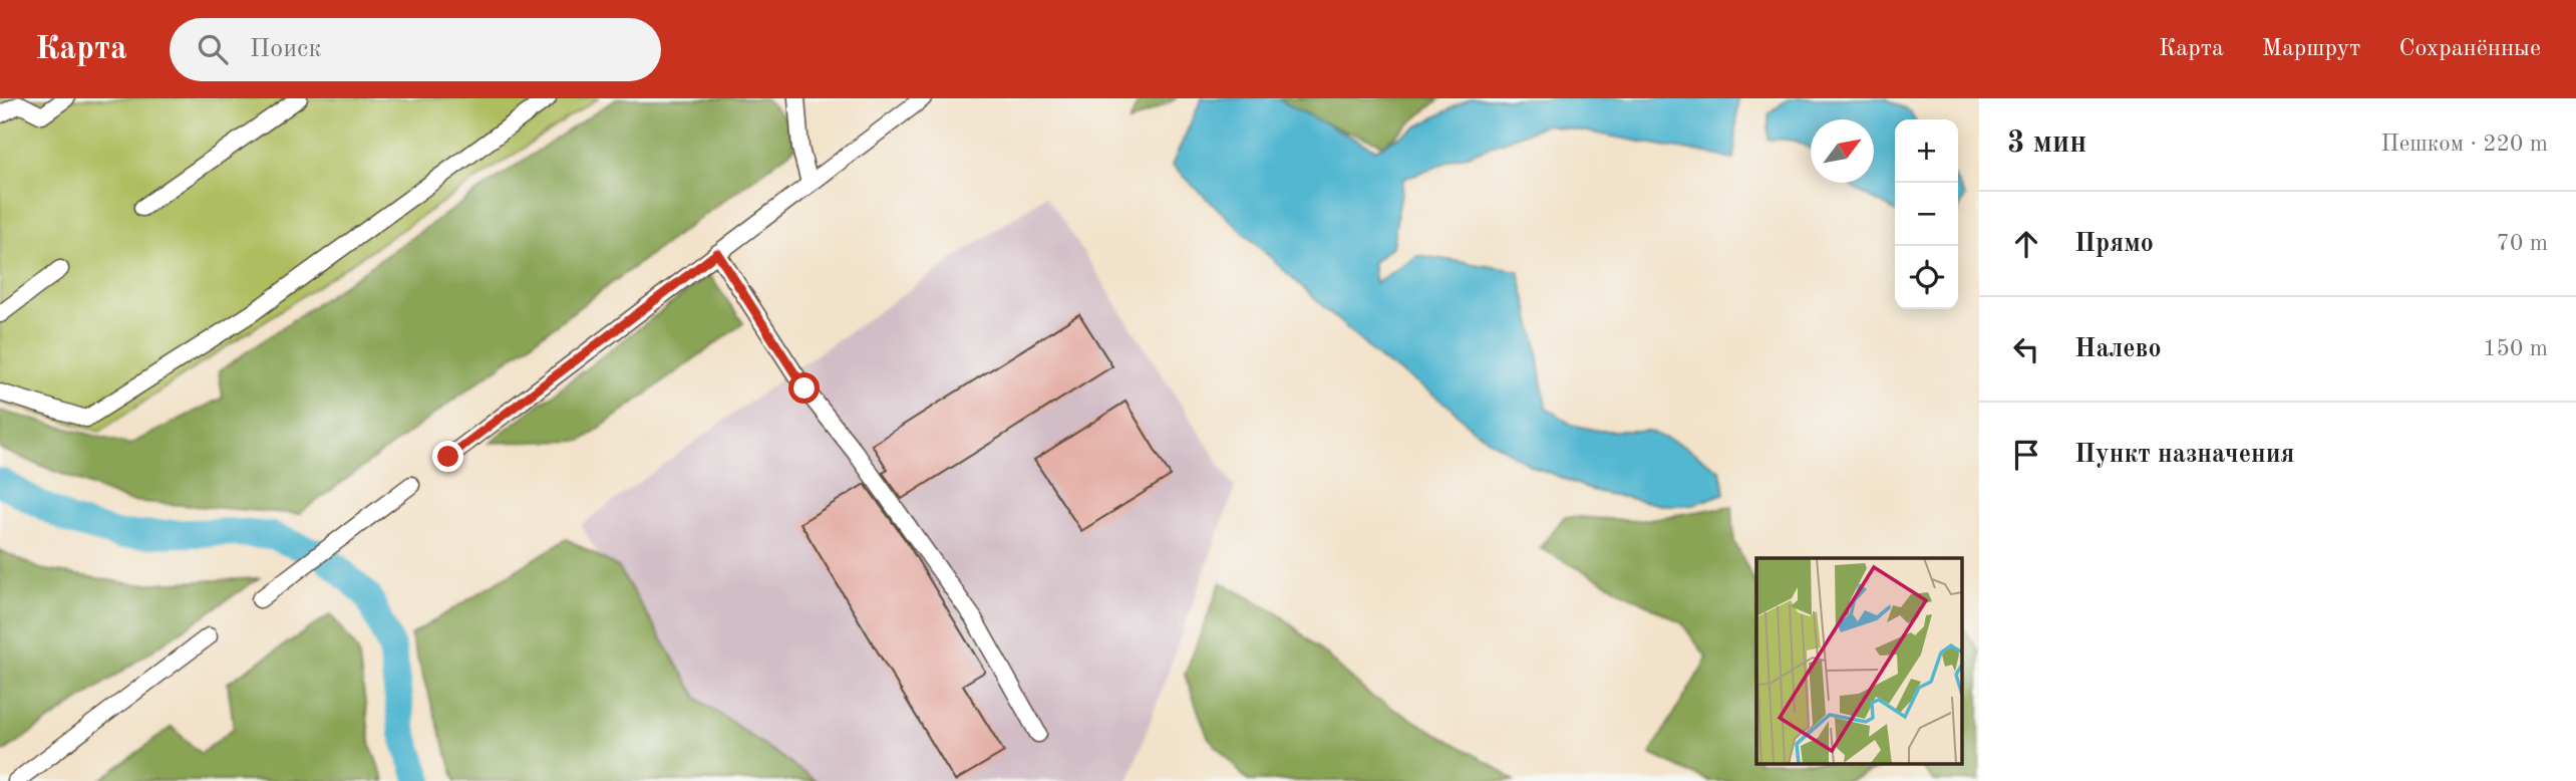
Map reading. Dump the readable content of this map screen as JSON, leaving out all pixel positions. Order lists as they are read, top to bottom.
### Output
{
  "north": "top right",
  "page": {
    "header": "Карта",
    "search": "Поиск",
    "nav": ["Карта", "Маршрут", "Сохранённые"],
    "heading": ["3 мин", "Пешком · 220 m"],
    "map_buttons": ["+", "−"],
    "list": [
      ["Прямо", "70 m"],
      ["Налево", "150 m"],
      "Пункт назначения"
    ]
  }
}
